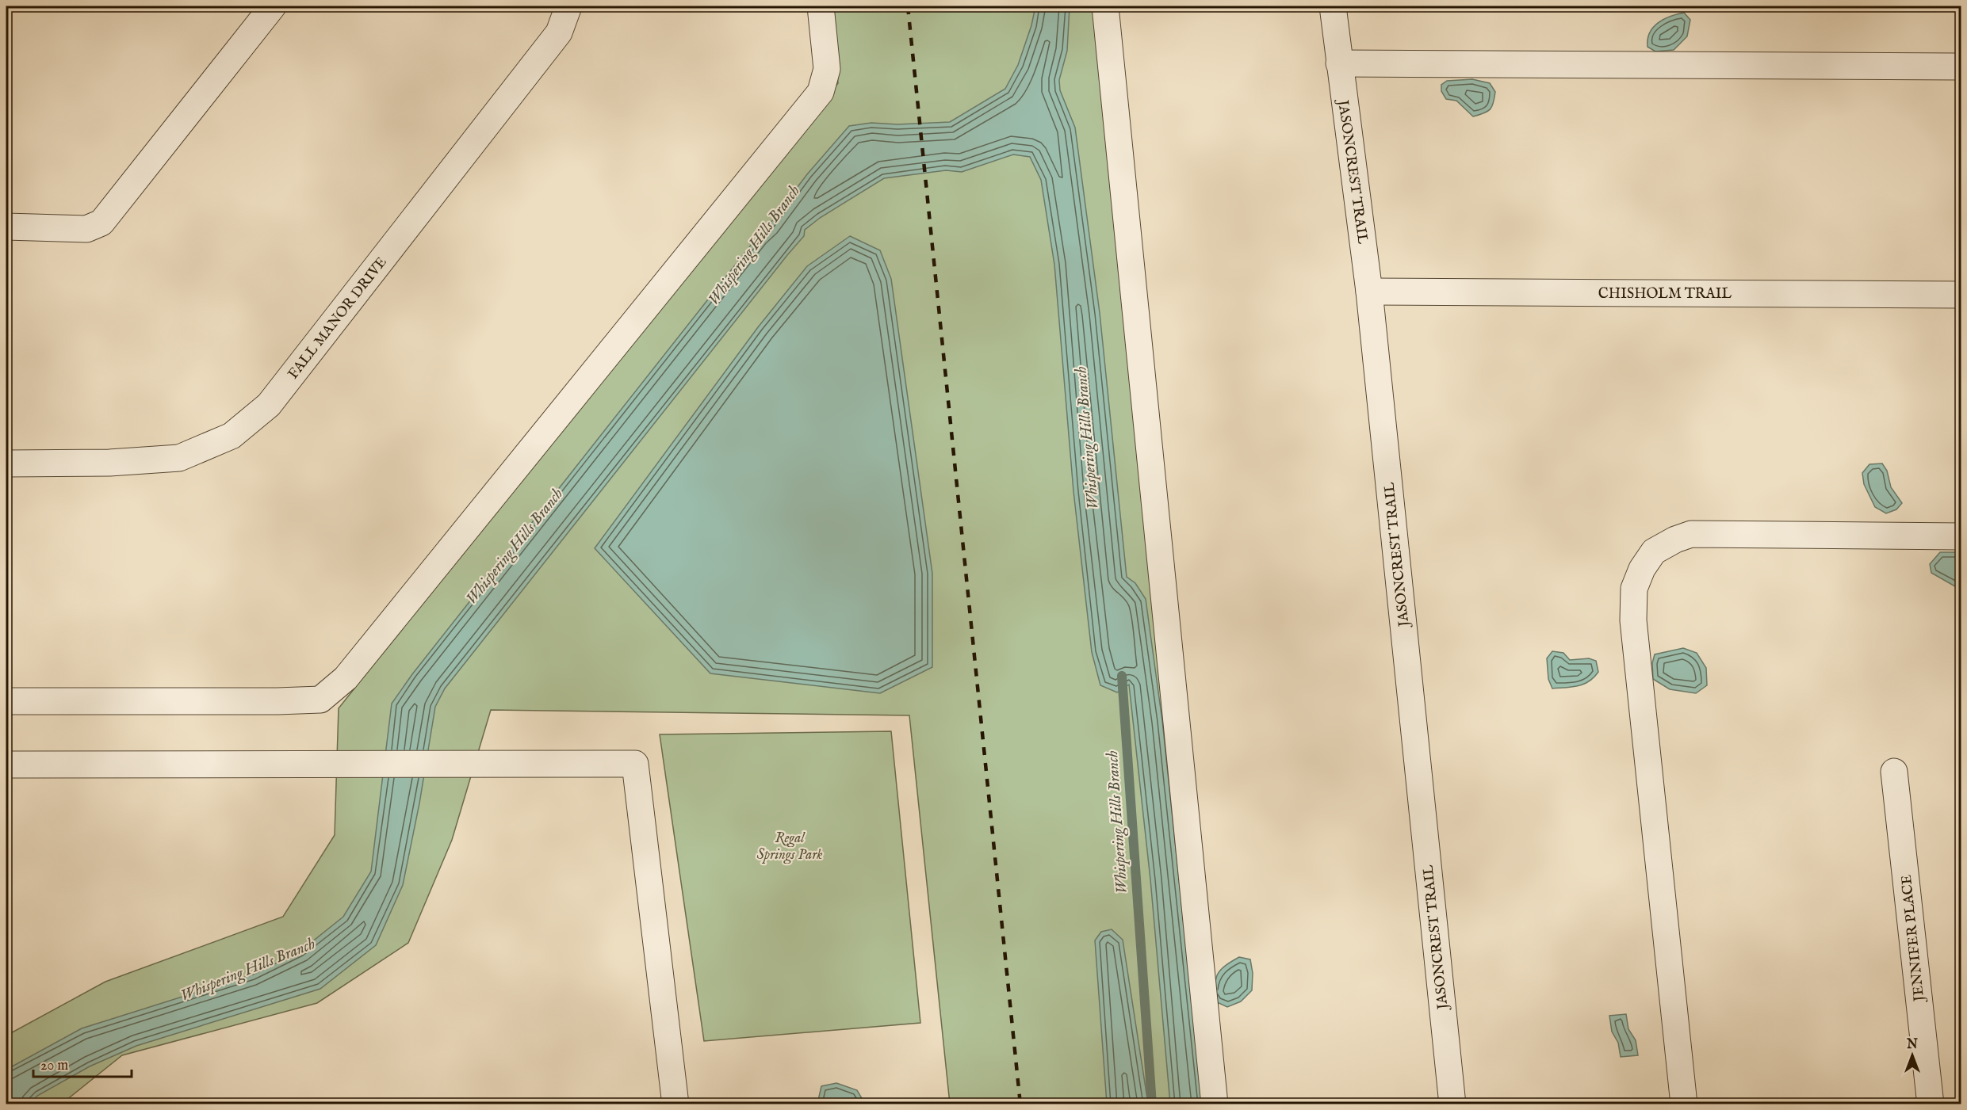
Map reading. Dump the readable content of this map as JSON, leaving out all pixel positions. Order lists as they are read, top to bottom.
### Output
{
  "streets": {
    "street": [
      "JASONCREST TRAIL",
      "CHISHOLM TRAIL",
      "FALL MANOR DRIVE",
      "JENNIFER PLACE"
    ]
  },
  "crossings": [
    ["JASONCREST TRAIL", "CHISHOLM TRAIL"]
  ],
  "water": ["Whispering Hills Branch"],
  "parks": ["Regal Springs Park"],
  "scale_bar": "20 m",
  "north": "top"
}
